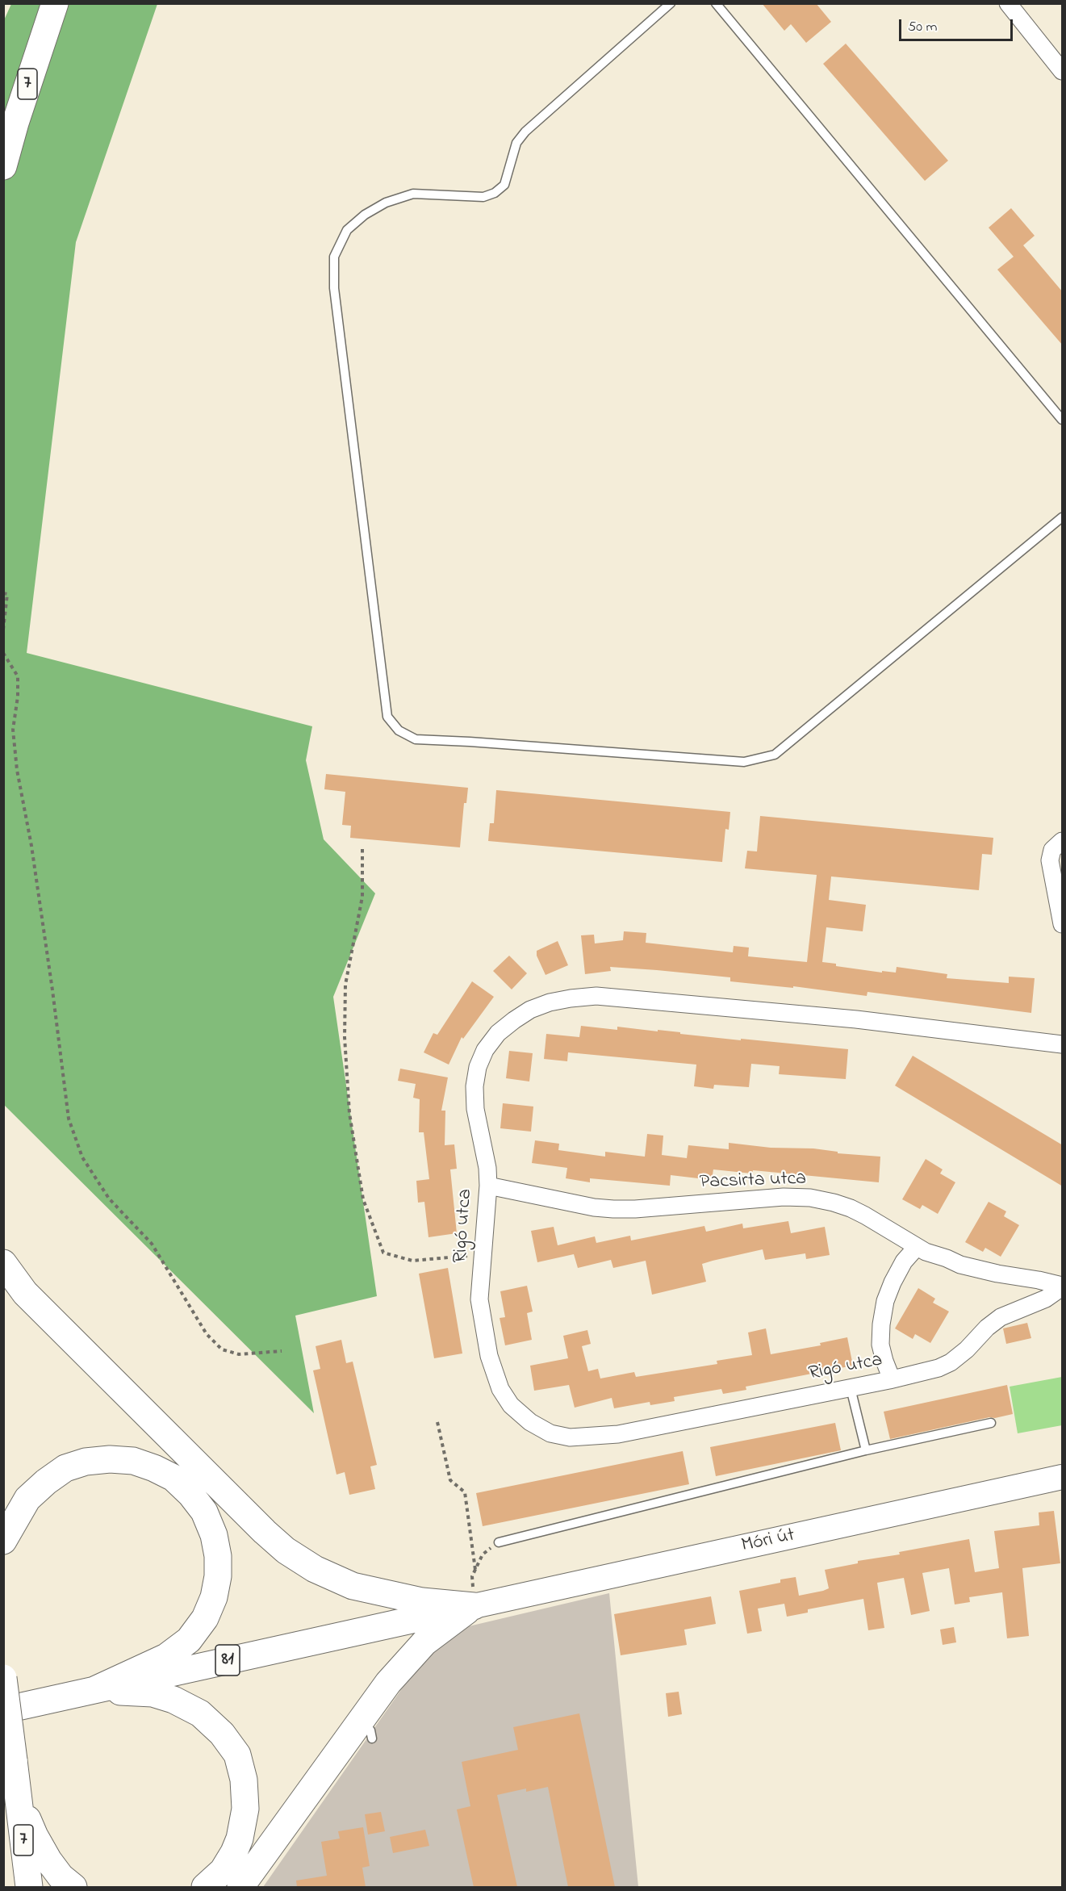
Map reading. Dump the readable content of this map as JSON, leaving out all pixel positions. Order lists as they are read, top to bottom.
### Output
{
  "streets": {
    "main road": ["7", "Móri út", "81"],
    "street": ["Pacsirta utca", "Rigó utca"]
  },
  "crossings": [
    ["Pacsirta utca", "Rigó utca"],
    ["Móri út", "81"]
  ],
  "scale_bar": "50 m"
}
